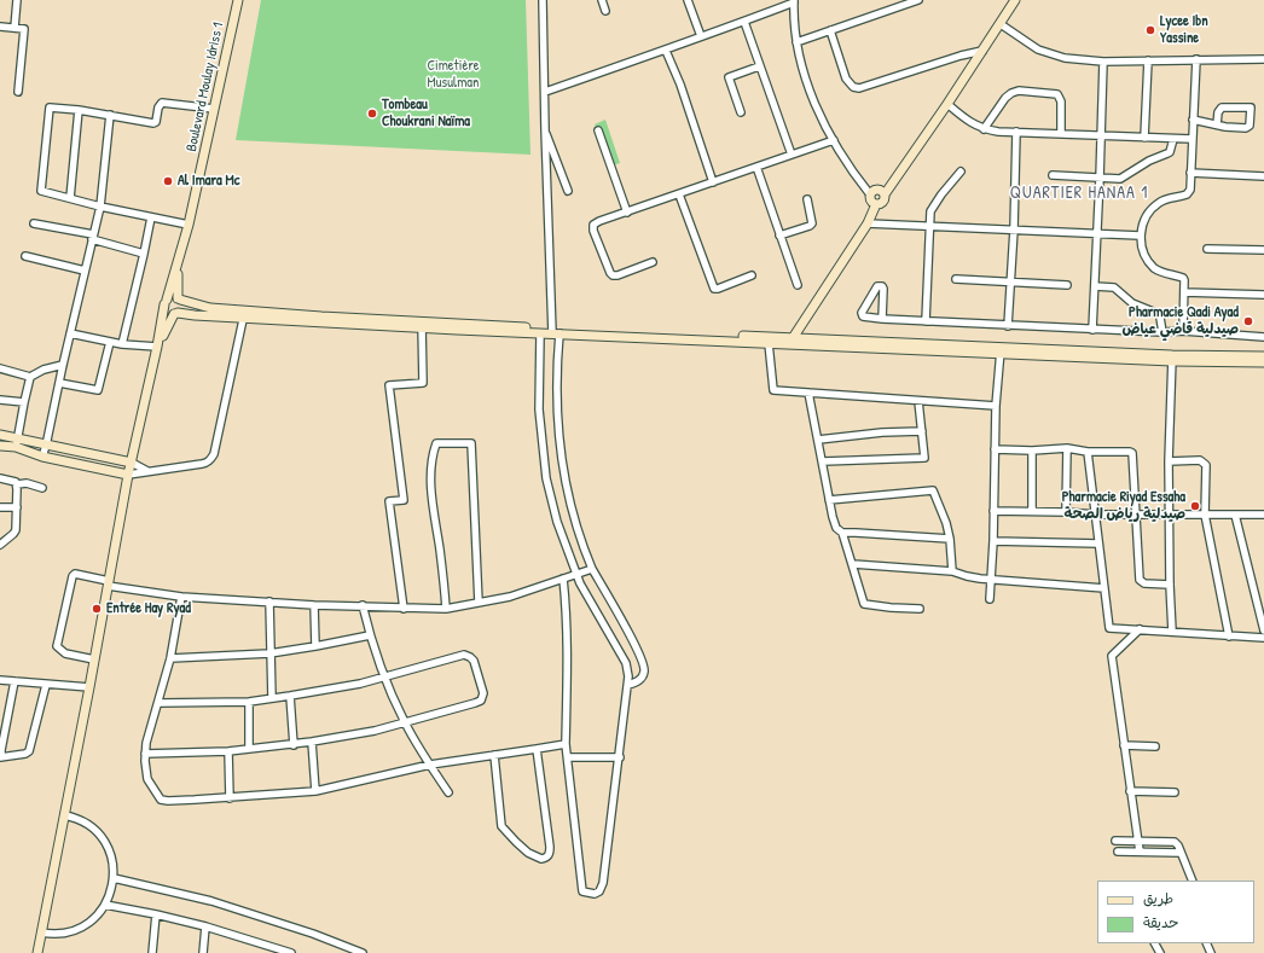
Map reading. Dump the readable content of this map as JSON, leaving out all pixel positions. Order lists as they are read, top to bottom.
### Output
{
  "streets": {
    "main road": ["Boulevard Moulay Idriss 1"]
  },
  "districts": ["QUARTIER HANAA 1"],
  "parks": ["Cimetière Musulman"],
  "places": [
    "Lycee Ibn Yassine",
    "Tombeau Choukrani Naïma",
    "Al Imara Mc",
    "Pharmacie Qadi Ayad صيدلية قاضي عياض",
    "Pharmacie Riyad Essaha صيدلية رياض الصحة",
    "Entrée Hay Ryad"
  ],
  "legend": ["طريق", "حديقة"]
}
